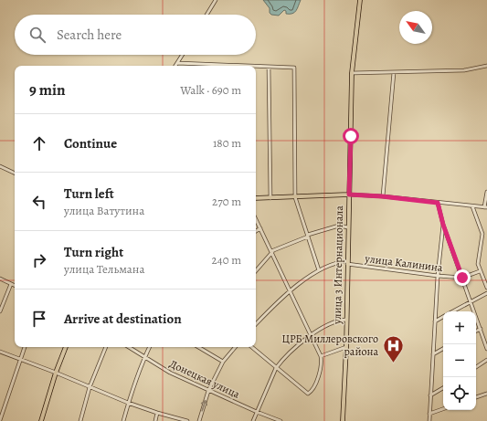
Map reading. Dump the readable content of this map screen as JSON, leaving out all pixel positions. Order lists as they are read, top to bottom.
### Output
{
  "streets": {
    "main road": ["улица 3 Интернационала"],
    "street": ["улица Калинина", "Донецкая улица"]
  },
  "crossings": [
    ["улица Калинина", "улица 3 Интернационала"]
  ],
  "places": {
    "hospital": ["ЦРБ Миллеровского района"]
  },
  "north": "top left",
  "page": {
    "search": "Search here",
    "heading": ["9 min", "Walk · 690 m"],
    "list": [
      ["Continue", "180 m"],
      ["Turn left", "улица Ватутина", "270 m"],
      ["Turn right", "улица Тельмана", "240 m"],
      "Arrive at destination"
    ],
    "map_buttons": ["+", "−"]
  }
}
